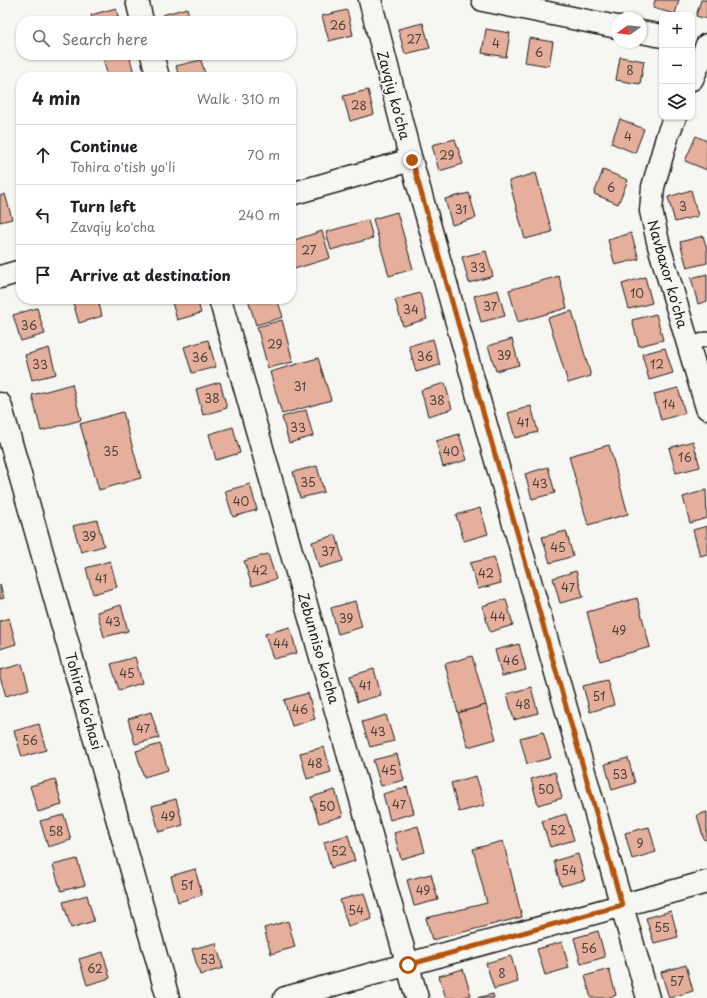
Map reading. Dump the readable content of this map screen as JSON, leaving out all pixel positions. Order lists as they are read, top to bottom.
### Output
{
  "streets": {
    "street": [
      "Zavqiy ko'cha",
      "Navbaxor ko'cha",
      "Zebunniso ko'cha",
      "Tohira ko'chasi"
    ]
  },
  "house_numbers": [
    "26",
    "27",
    "4",
    "6",
    "8",
    "28",
    "4",
    "29",
    "6",
    "3",
    "31",
    "27",
    "33",
    "10",
    "37",
    "34",
    "36",
    "29",
    "39",
    "36",
    "36",
    "33",
    "12",
    "31",
    "38",
    "38",
    "14",
    "41",
    "33",
    "35",
    "40",
    "16",
    "35",
    "43",
    "40",
    "39",
    "45",
    "37",
    "42",
    "42",
    "41",
    "47",
    "44",
    "39",
    "43",
    "49",
    "44",
    "46",
    "45",
    "41",
    "51",
    "48",
    "46",
    "47",
    "43",
    "56",
    "48",
    "45",
    "53",
    "50",
    "47",
    "50",
    "49",
    "52",
    "58",
    "9",
    "52",
    "54",
    "51",
    "49",
    "54",
    "55",
    "56",
    "53",
    "62",
    "8",
    "57"
  ],
  "north": "left",
  "page": {
    "map_buttons": ["+", "−"],
    "search": "Search here",
    "heading": ["4 min", "Walk · 310 m"],
    "list": [
      ["Continue", "Tohira o'tish yo'li", "70 m"],
      ["Turn left", "Zavqiy ko'cha", "240 m"],
      "Arrive at destination"
    ]
  }
}
